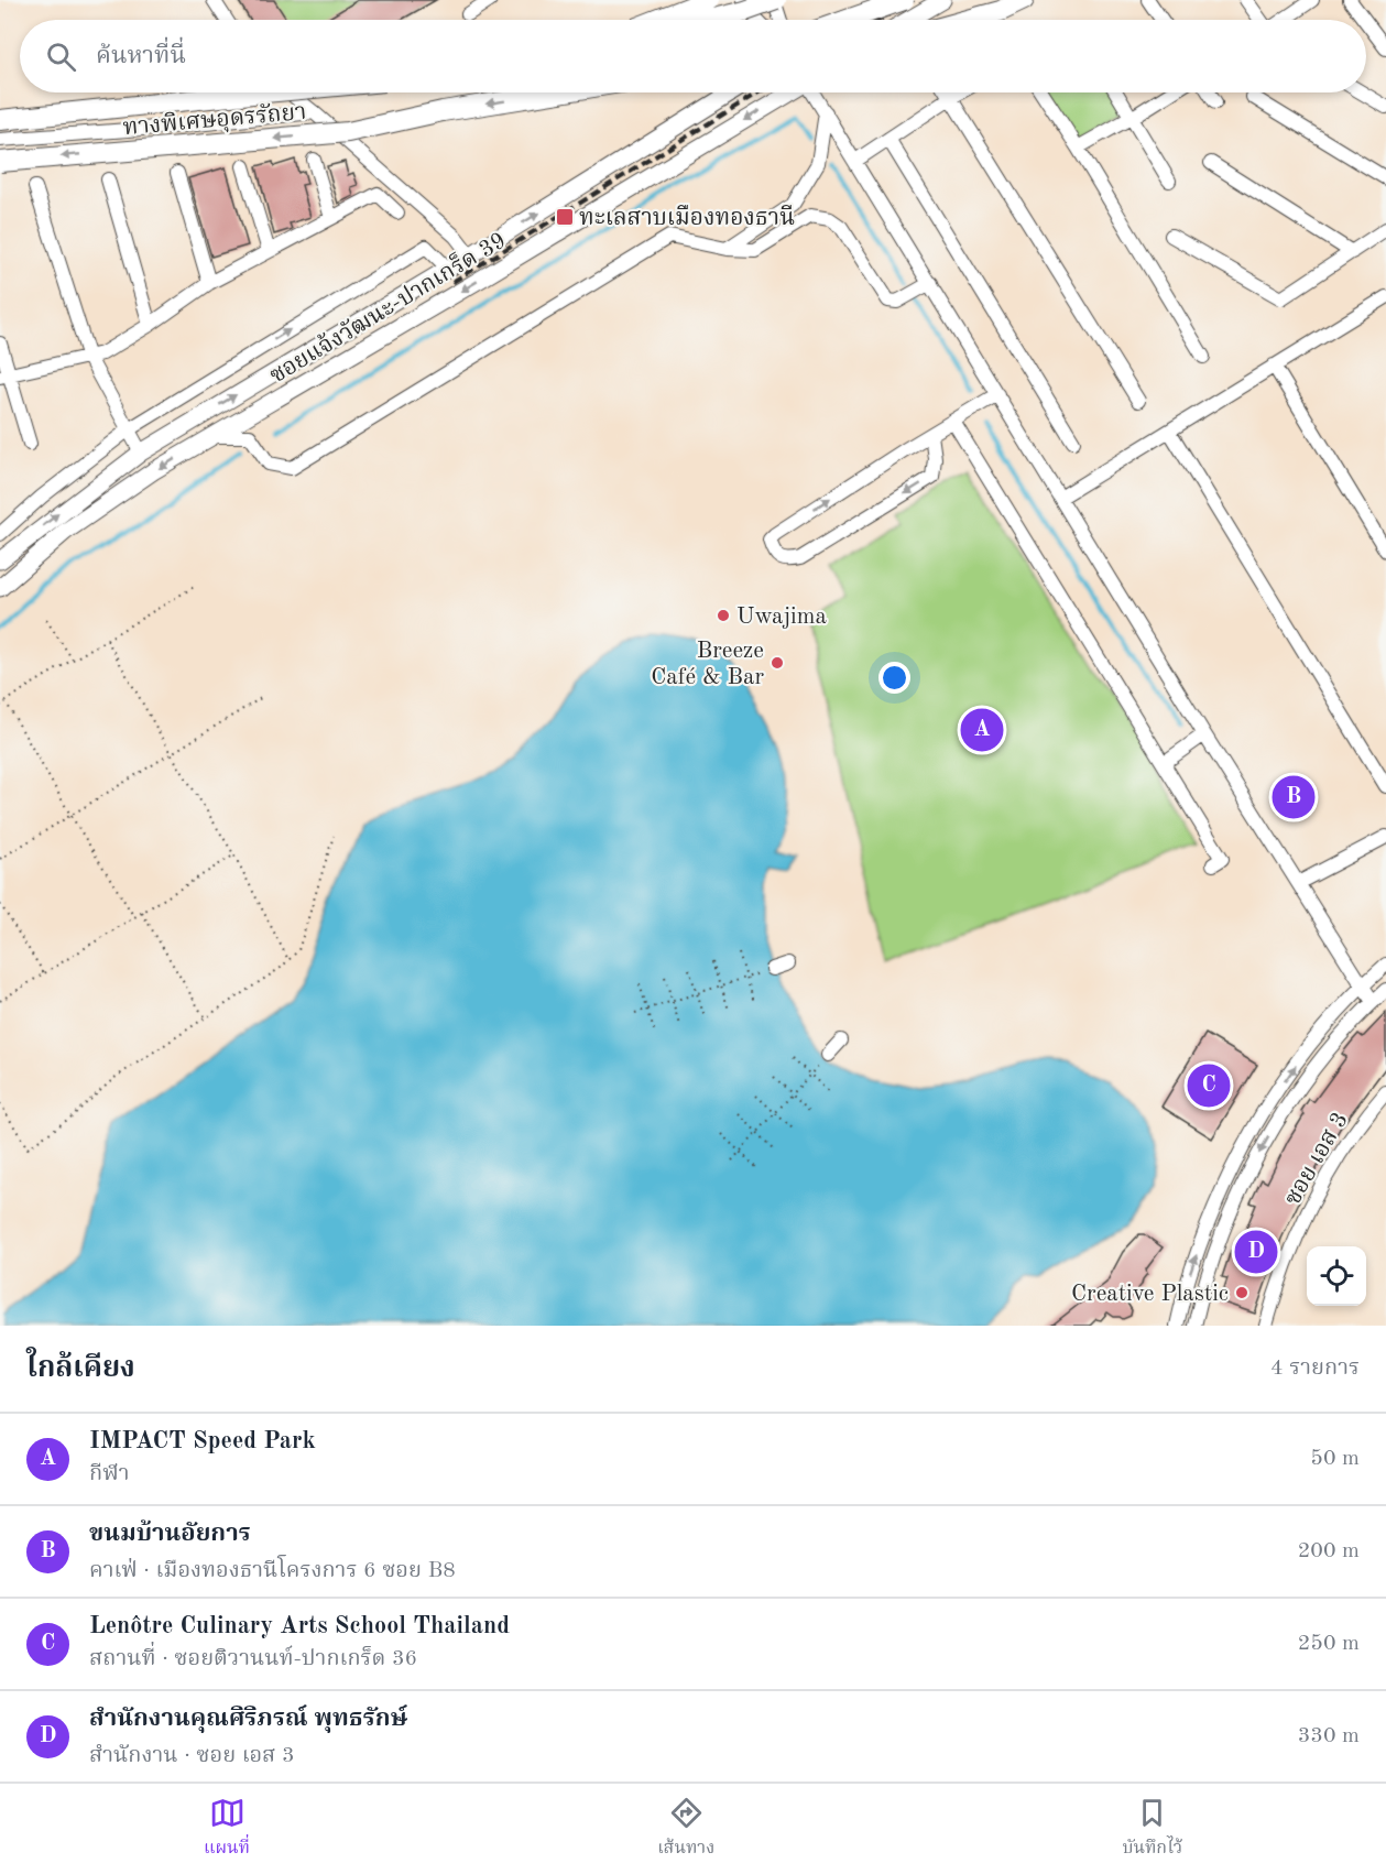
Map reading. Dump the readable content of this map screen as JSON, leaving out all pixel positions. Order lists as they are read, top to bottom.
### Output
{
  "streets": {
    "highway": ["ทางพิเศษอุดรรัถยา"],
    "main road": ["ซอยแจ้งวัฒนะ-ปากเกร็ด 39"],
    "street": ["ซอย เอส 3"]
  },
  "places": {
    "transit": ["ทะเลสาบเมืองทองธานี"],
    "other": ["Uwajima", "Breeze Café & Bar", "Creative Plastic"]
  },
  "page": {
    "search": "ค้นหาที่นี่",
    "pins": [
      "A",
      "B",
      "C",
      "D"
    ],
    "heading": ["ใกล้เคียง", "4 รายการ"],
    "list": [
      {
        "mark": "A",
        "name": "IMPACT Speed Park",
        "note": "กีฬา",
        "value": "50 m"
      },
      {
        "mark": "B",
        "name": "ขนมบ้านอัยการ",
        "note": "คาเฟ่ · เมืองทองธานีโครงการ 6 ซอย B8",
        "value": "200 m"
      },
      {
        "mark": "C",
        "name": "Lenôtre Culinary Arts School Thailand",
        "note": "สถานที่ · ซอยติวานนท์-ปากเกร็ด 36",
        "value": "250 m"
      },
      {
        "mark": "D",
        "name": "สำนักงานคุณศิริภรณ์ พุทธรักษ์",
        "note": "สำนักงาน · ซอย เอส 3",
        "value": "330 m"
      }
    ],
    "nav": ["แผนที่", "เส้นทาง", "บันทึกไว้"]
  }
}
